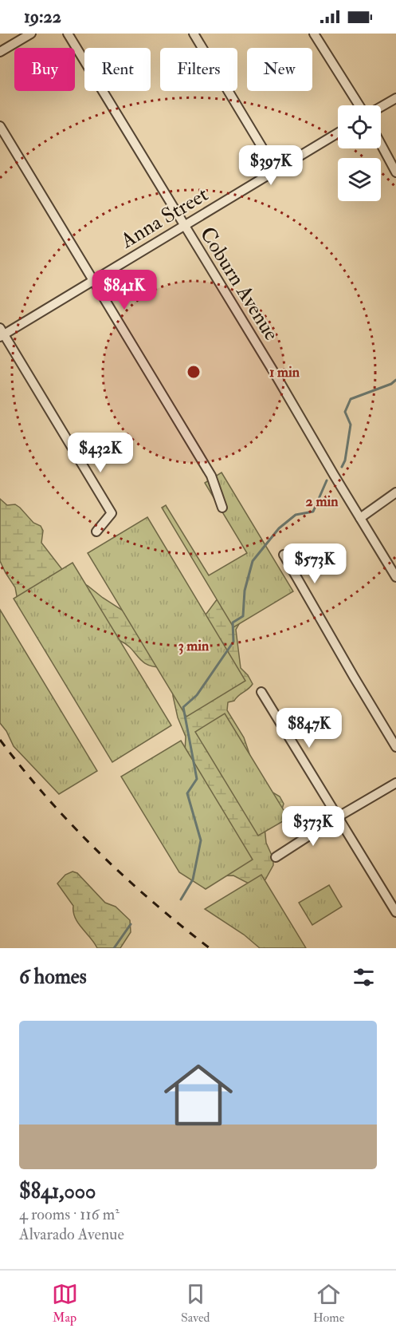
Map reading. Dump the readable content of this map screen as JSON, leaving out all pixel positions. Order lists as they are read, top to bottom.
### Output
{
  "streets": {
    "street": ["Anna Street", "Coburn Avenue"]
  },
  "crossings": [
    ["Anna Street", "Coburn Avenue"]
  ],
  "page": {
    "status": "19:22",
    "chip": [
      "Buy",
      "Rent",
      "Filters",
      "New"
    ],
    "price": [
      "$397K",
      "$841K",
      "$432K",
      "$573K",
      "$847K",
      "$373K"
    ],
    "heading": "6 homes",
    "list": [
      {
        "name": "$841,000",
        "note": "4 rooms · 116 m² · Alvarado Avenue"
      }
    ],
    "tabs": ["Map", "Saved", "Home"]
  },
  "rings": ["1 min", "2 min", "3 min"]
}
